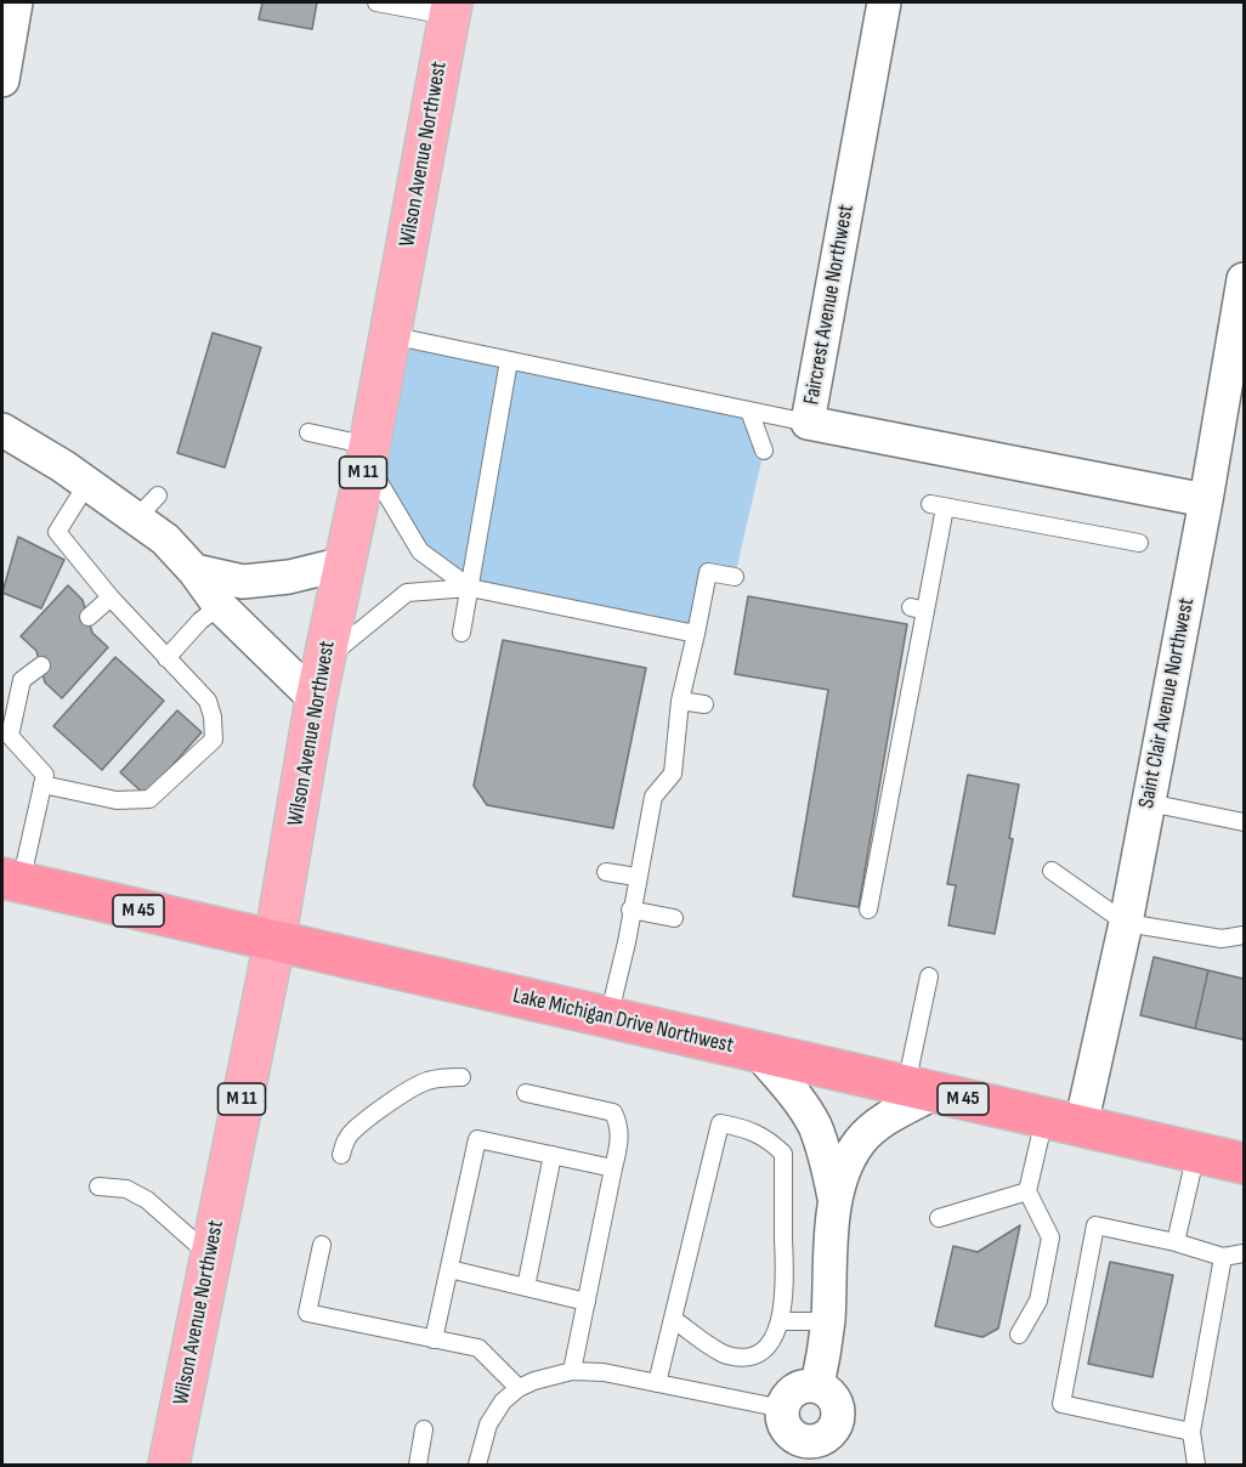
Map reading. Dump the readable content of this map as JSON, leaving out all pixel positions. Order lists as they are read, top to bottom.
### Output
{
  "streets": {
    "highway": ["M 45", "Lake Michigan Drive Northwest"],
    "main road": ["Wilson Avenue Northwest", "M 11"],
    "street": ["Faircrest Avenue Northwest", "Saint Clair Avenue Northwest"]
  },
  "crossings": [
    ["Wilson Avenue Northwest", "Lake Michigan Drive Northwest"],
    ["Faircrest Avenue Northwest", "Saint Clair Avenue Northwest"],
    ["Saint Clair Avenue Northwest", "Lake Michigan Drive Northwest"]
  ]
}
